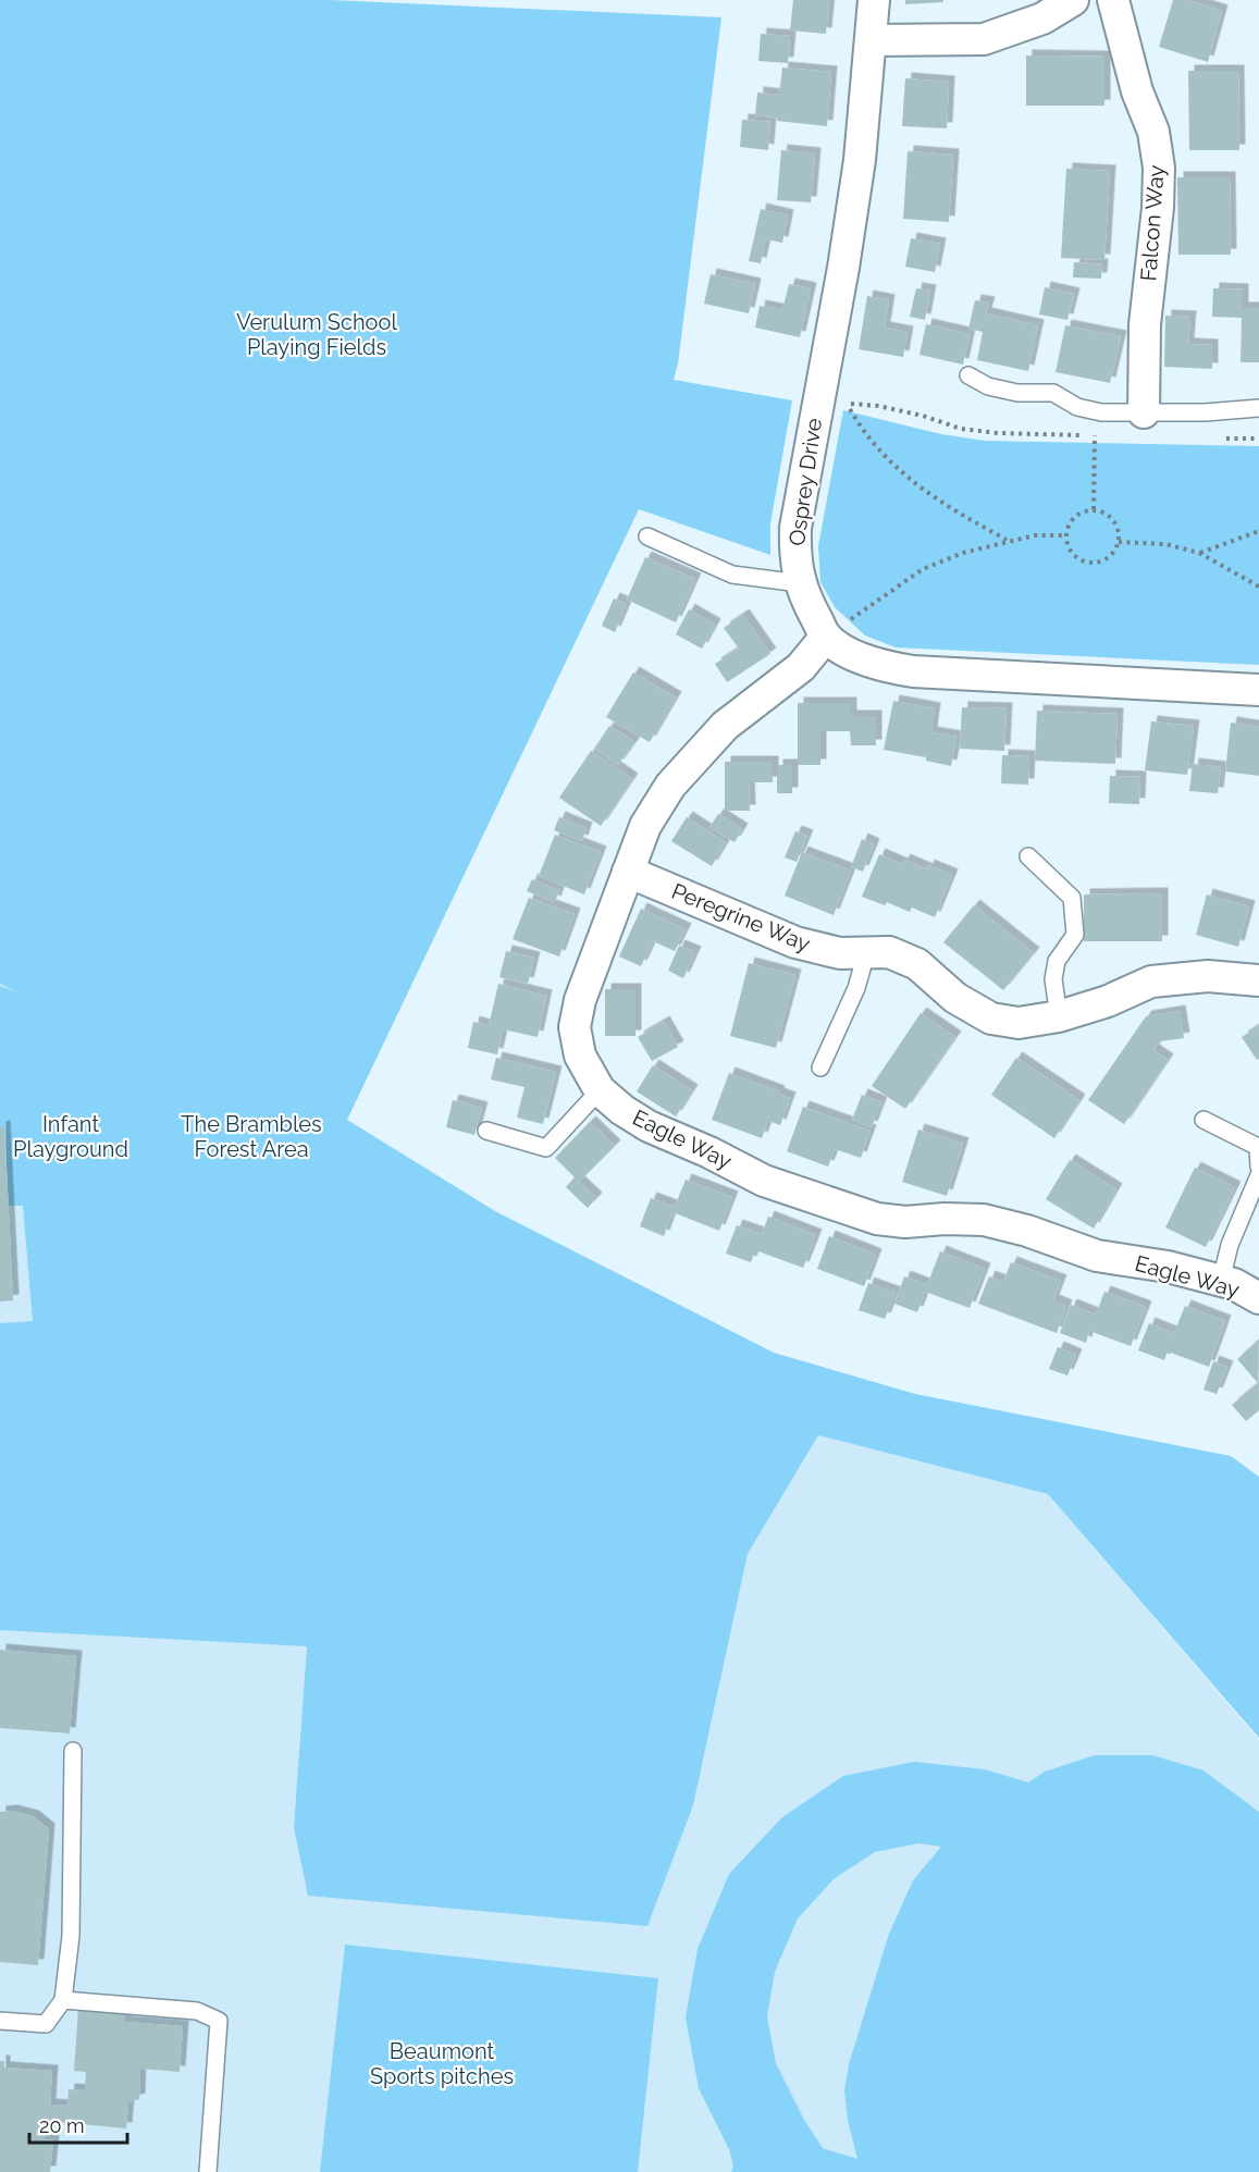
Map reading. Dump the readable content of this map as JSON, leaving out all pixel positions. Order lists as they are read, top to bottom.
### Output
{
  "streets": {
    "street": [
      "Falcon Way",
      "Osprey Drive",
      "Peregrine Way",
      "Eagle Way"
    ]
  },
  "crossings": [
    ["Osprey Drive", "Eagle Way"],
    ["Peregrine Way", "Eagle Way"]
  ],
  "parks": [
    "Verulum School Playing Fields",
    "Infant Playground",
    "The Brambles Forest Area",
    "Beaumont Sports pitches"
  ],
  "scale_bar": "20 m"
}
